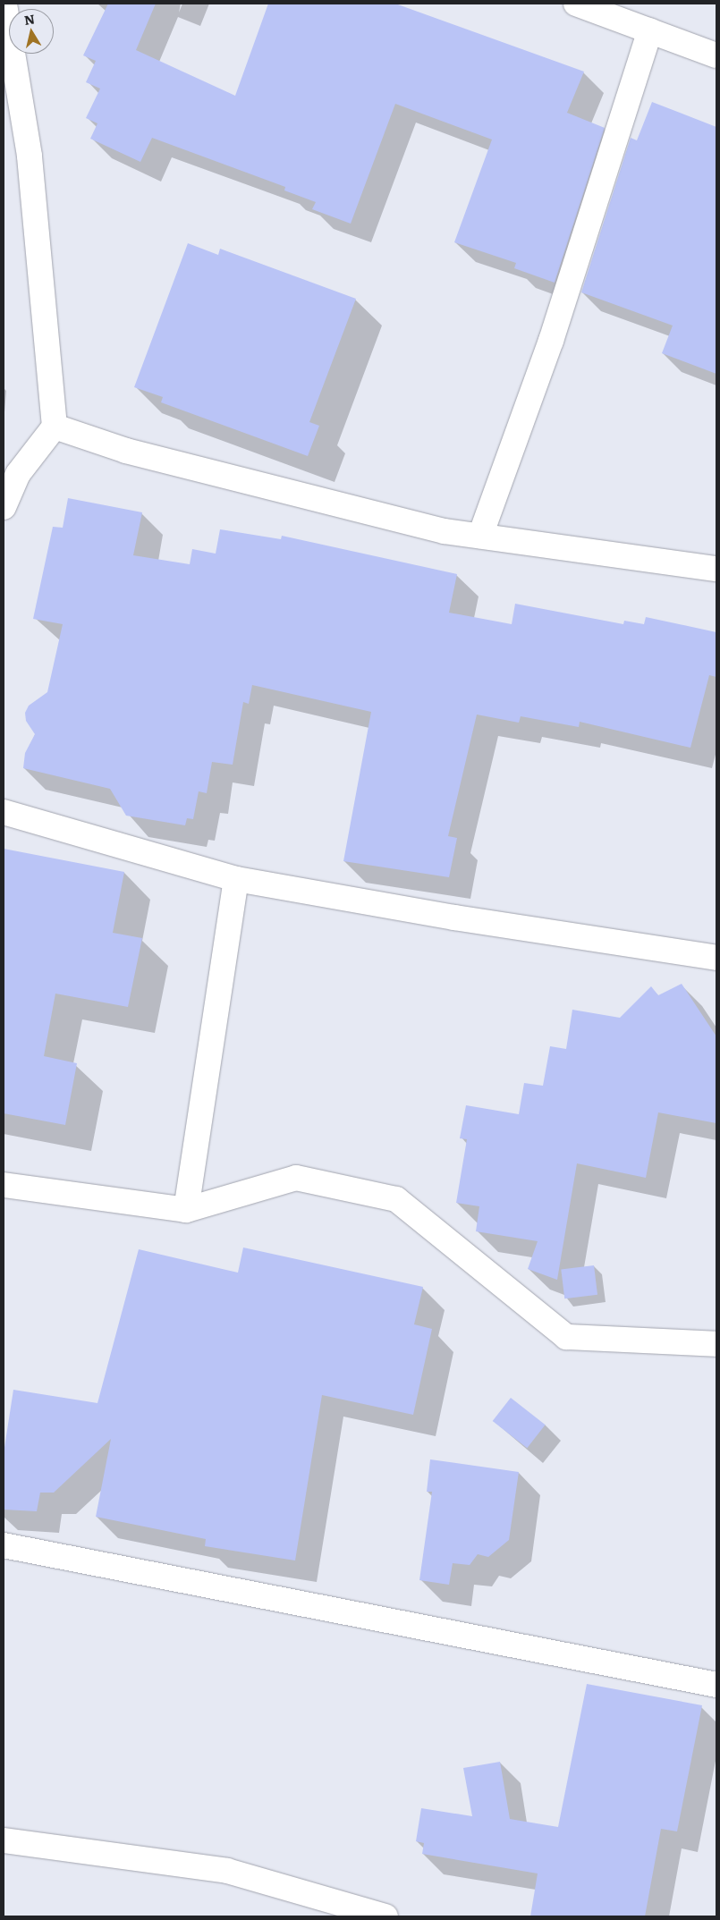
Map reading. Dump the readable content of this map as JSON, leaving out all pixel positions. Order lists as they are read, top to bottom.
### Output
{
  "north": "top"
}
